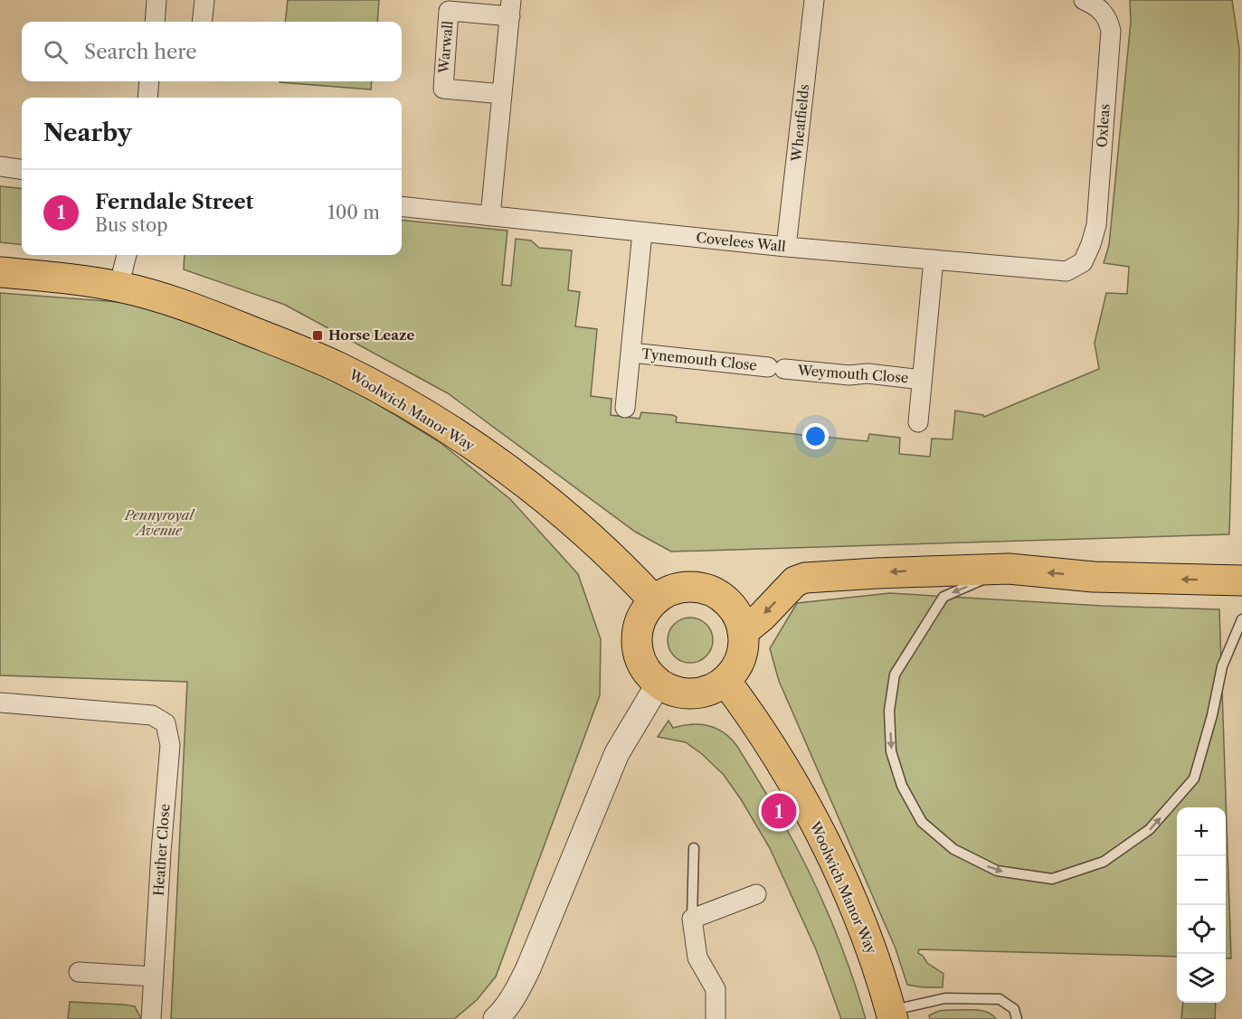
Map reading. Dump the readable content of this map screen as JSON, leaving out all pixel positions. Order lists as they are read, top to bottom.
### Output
{
  "streets": {
    "main road": ["Woolwich Manor Way"],
    "street": [
      "Warwall",
      "Wheatfields",
      "Oxleas",
      "Covelees Wall",
      "Tynemouth Close",
      "Weymouth Close",
      "Heather Close"
    ]
  },
  "crossings": [
    ["Warwall", "Covelees Wall"],
    ["Wheatfields", "Covelees Wall"],
    ["Oxleas", "Covelees Wall"],
    ["Covelees Wall", "Tynemouth Close"],
    ["Covelees Wall", "Weymouth Close"],
    ["Tynemouth Close", "Weymouth Close"]
  ],
  "parks": ["Pennyroyal Avenue"],
  "places": {
    "transit": ["Horse Leaze"]
  },
  "page": {
    "search": "Search here",
    "heading": "Nearby",
    "list": [
      {
        "mark": "1",
        "name": "Ferndale Street",
        "note": "Bus stop",
        "value": "100 m"
      }
    ],
    "pins": "1",
    "map_buttons": ["+", "−"]
  }
}
